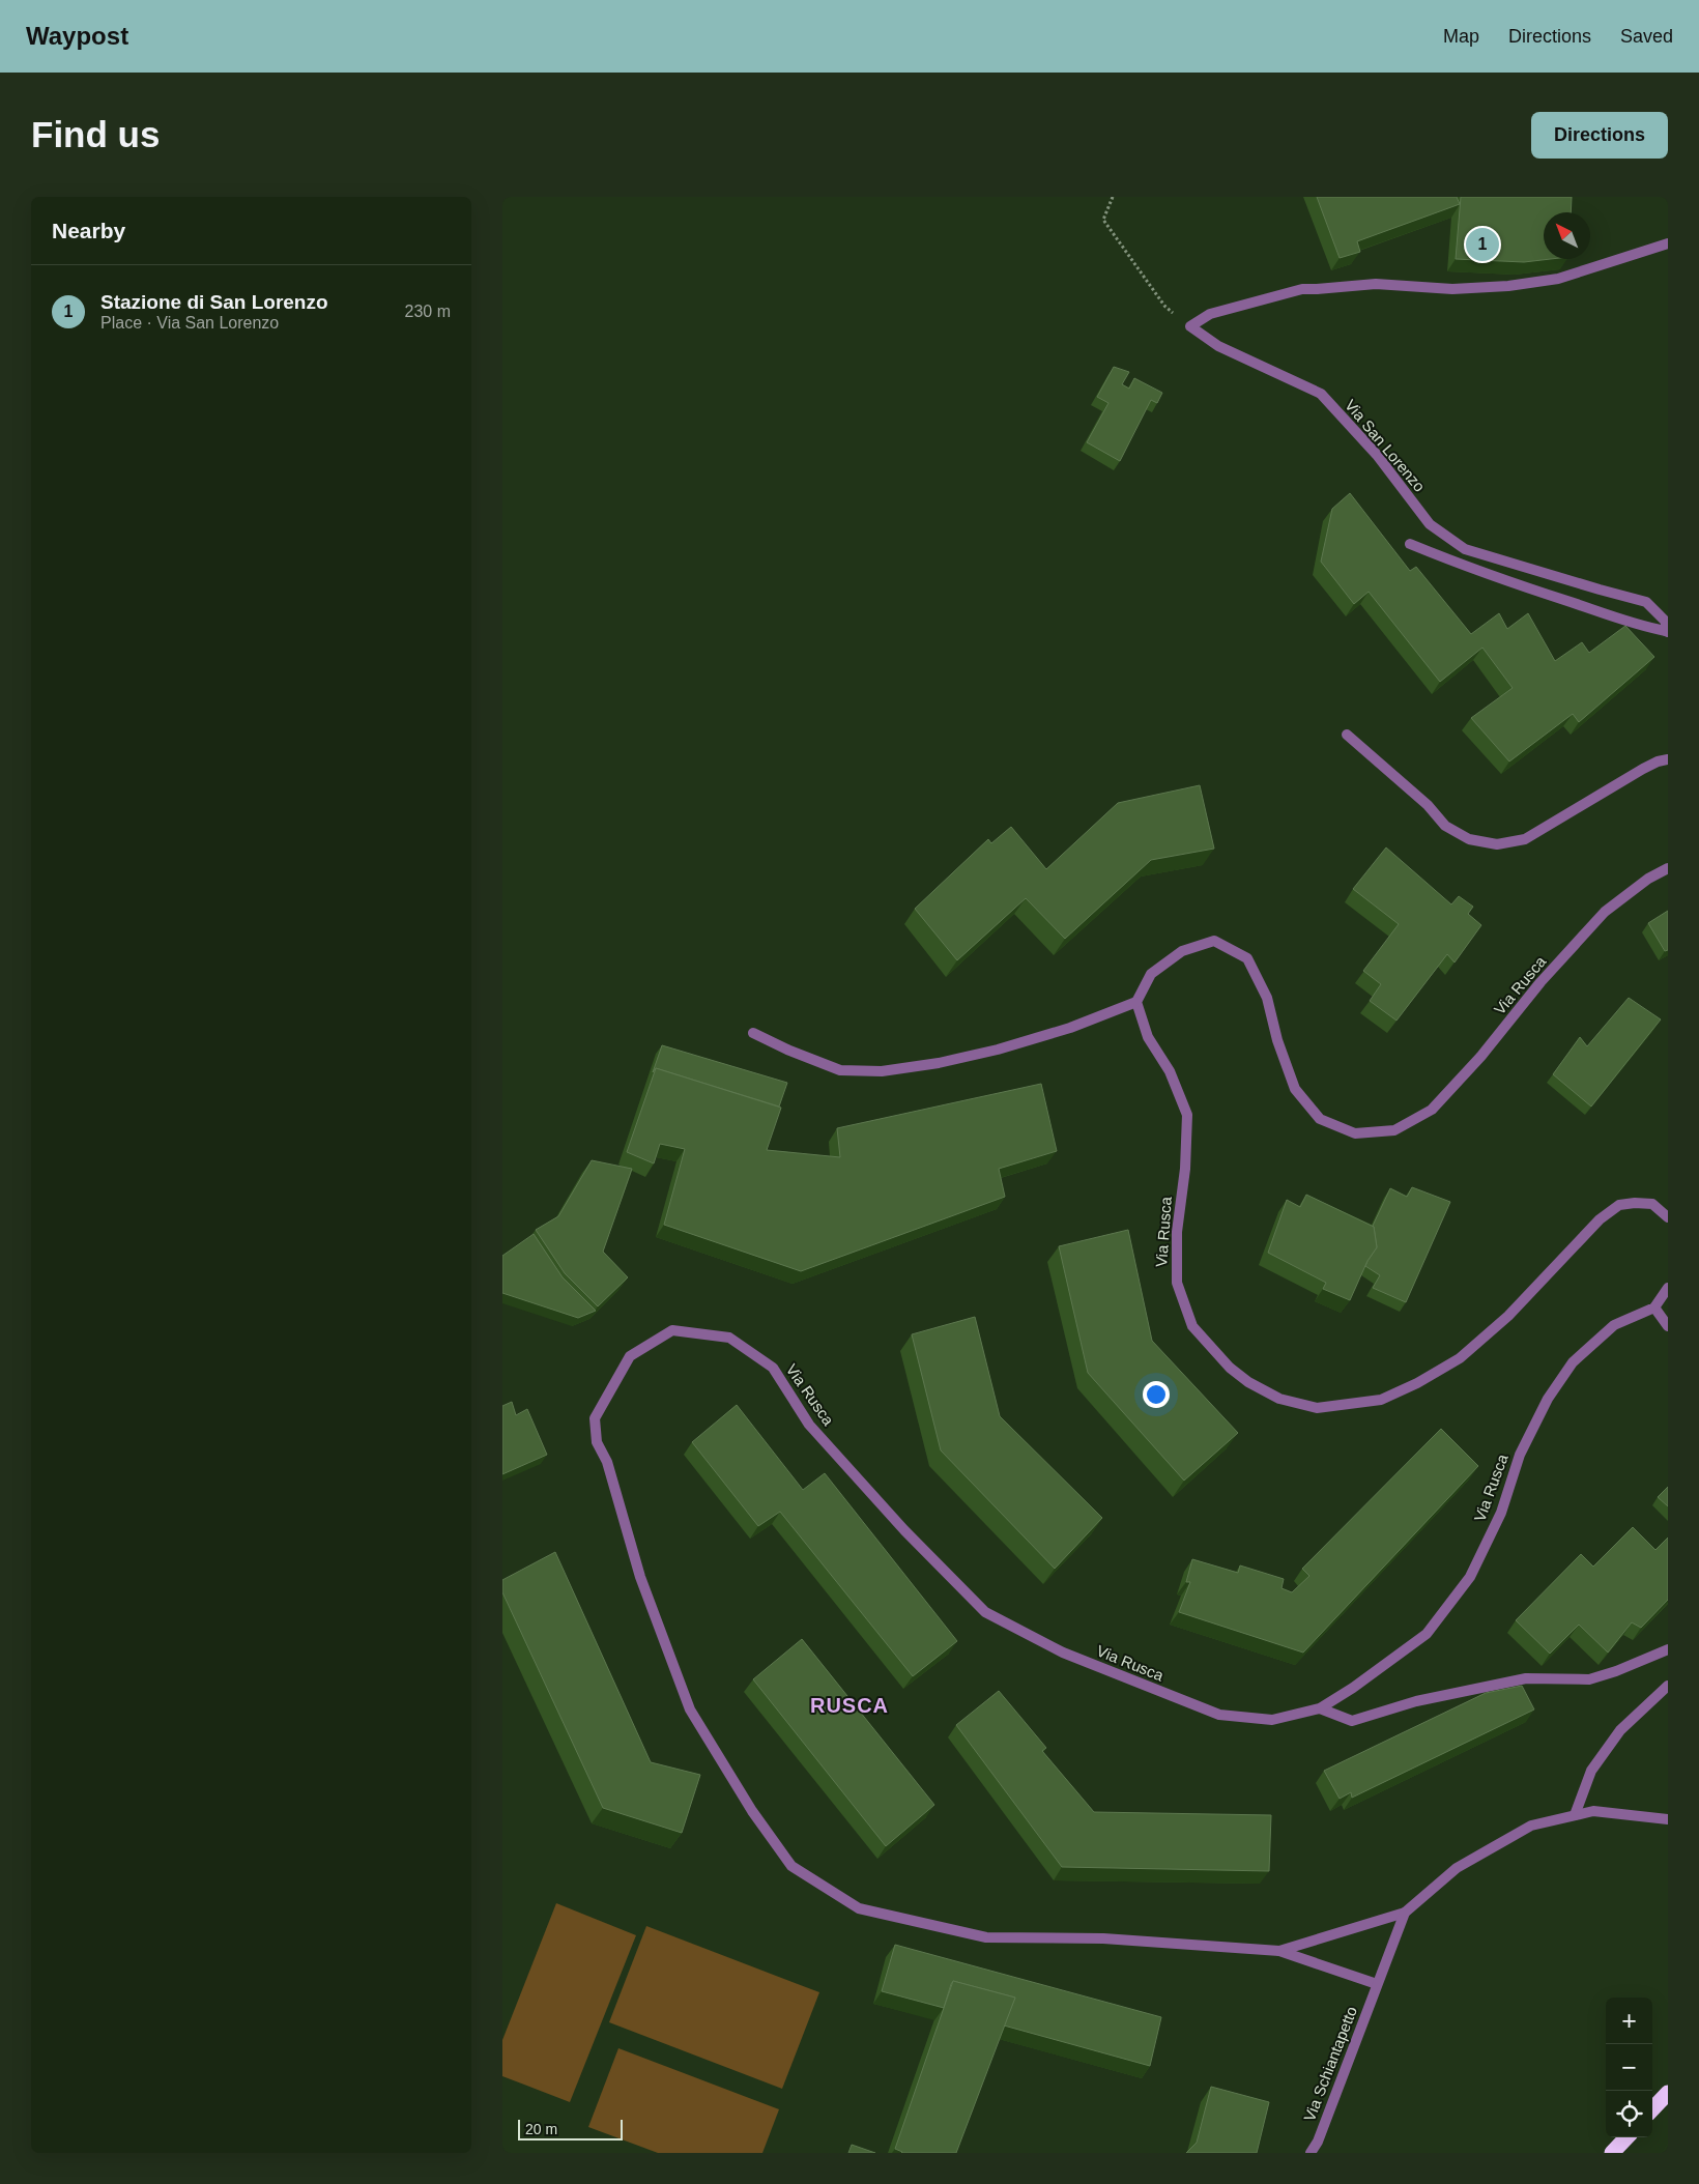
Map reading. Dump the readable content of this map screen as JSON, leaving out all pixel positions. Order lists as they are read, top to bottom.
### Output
{
  "streets": {
    "street": ["Via San Lorenzo", "Via Rusca", "Via Schiantapetto"]
  },
  "crossings": [
    ["Via Rusca", "Via Schiantapetto"]
  ],
  "districts": ["RUSCA"],
  "scale_bar": "20 m",
  "north": "top left",
  "page": {
    "header": "Waypost",
    "nav": ["Map", "Directions", "Saved"],
    "buttons": "Directions",
    "title": "Find us",
    "heading": "Nearby",
    "pins": "1",
    "list": [
      {
        "mark": "1",
        "name": "Stazione di San Lorenzo",
        "note": "Place · Via San Lorenzo",
        "value": "230 m"
      }
    ],
    "map_buttons": ["+", "−"],
    "scale": "20 m"
  }
}
